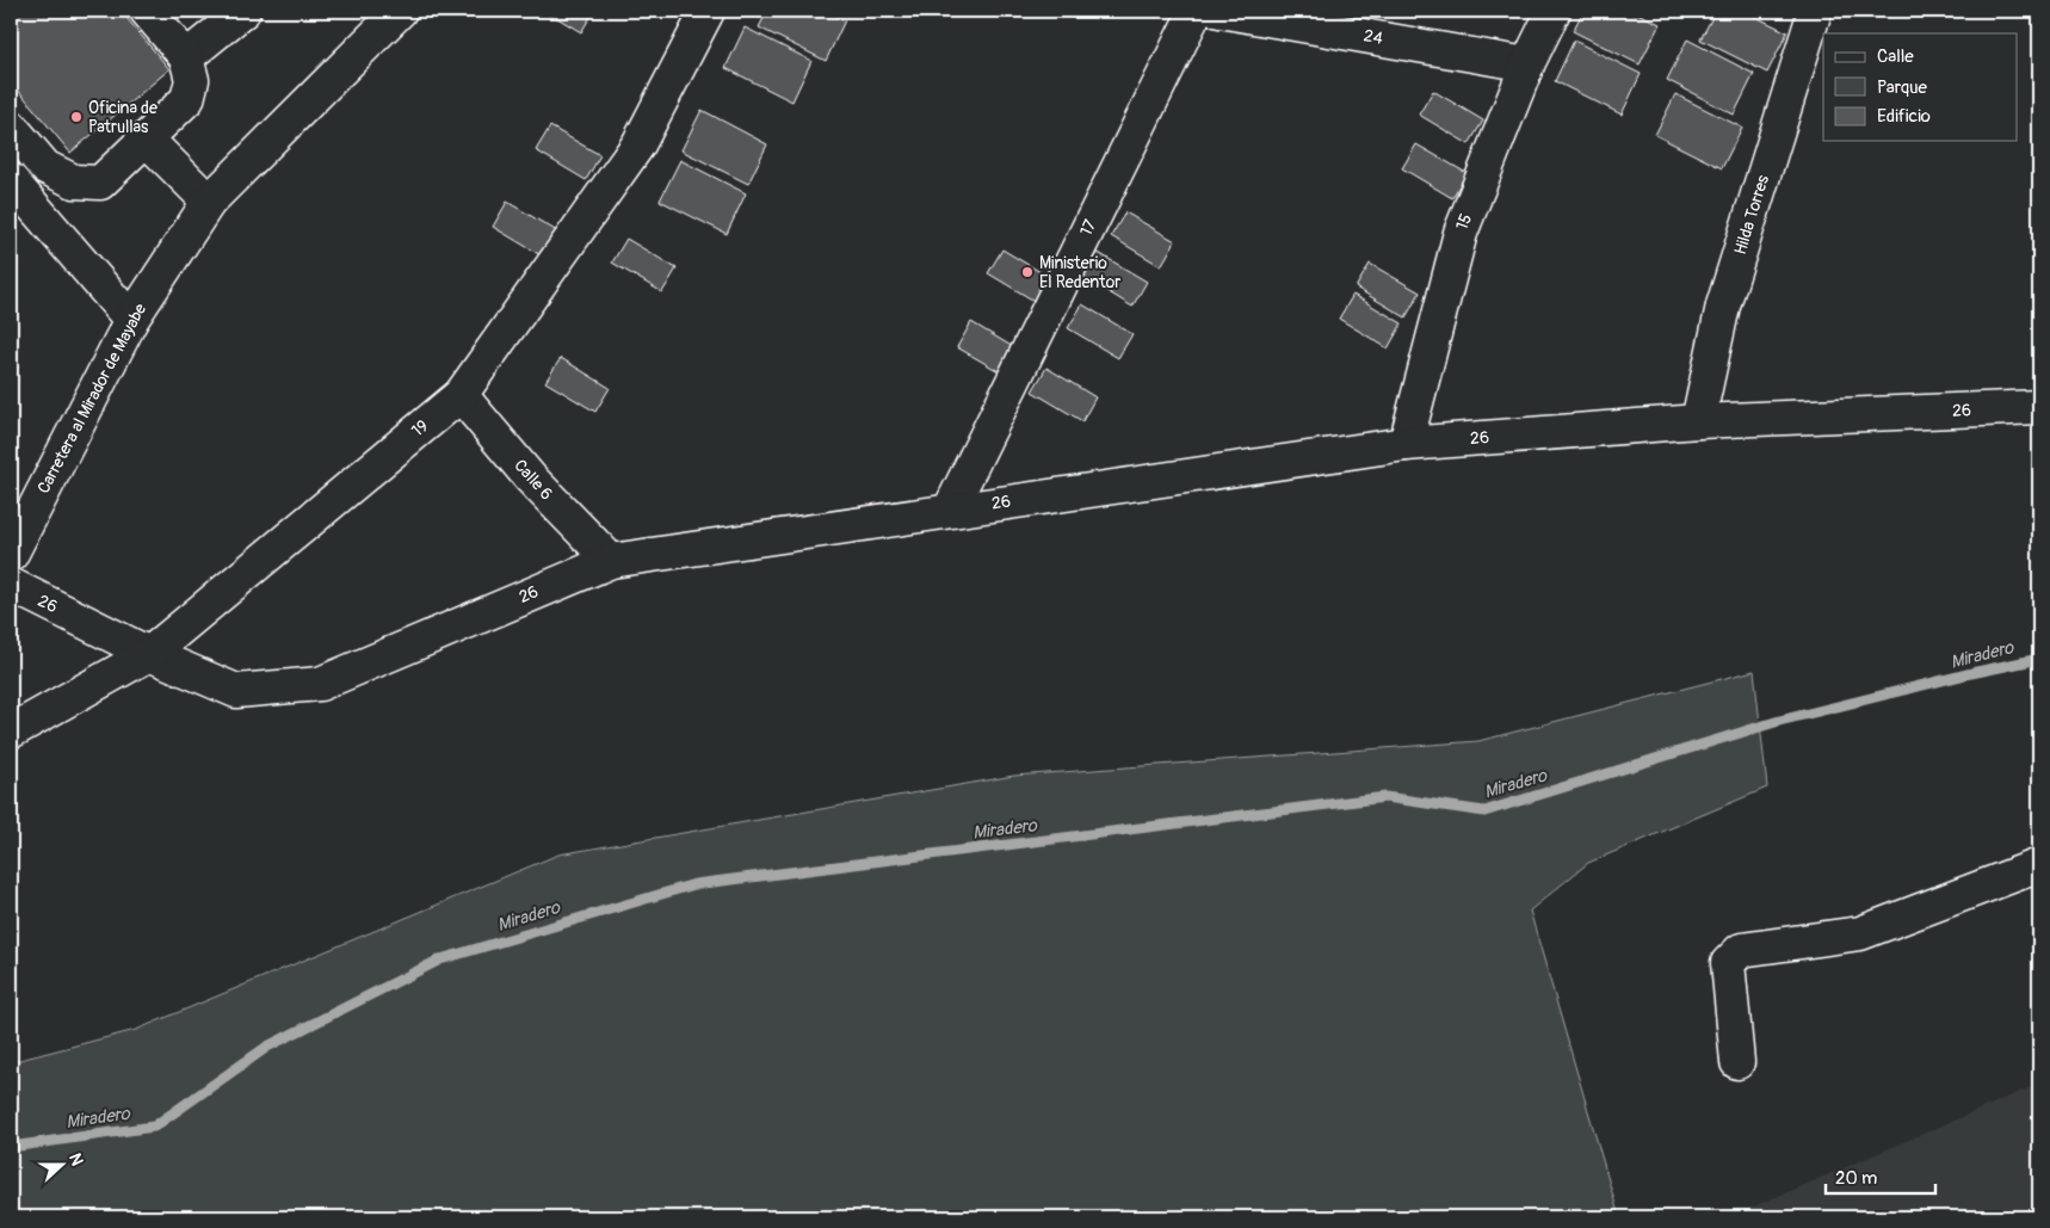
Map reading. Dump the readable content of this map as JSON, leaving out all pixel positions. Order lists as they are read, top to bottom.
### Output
{
  "streets": {
    "street": [
      "24",
      "Hilda Torres",
      "15",
      "17",
      "Carretera al Mirador de Mayabe",
      "26",
      "19",
      "Calle 6"
    ]
  },
  "crossings": [
    ["24", "15"],
    ["Hilda Torres", "26"],
    ["15", "26"],
    ["17", "26"],
    ["26", "19"],
    ["26", "Calle 6"],
    ["19", "Calle 6"]
  ],
  "water": ["Miradero"],
  "places": ["Oficina de Patrullas", "Ministerio El Redentor"],
  "legend": ["Calle", "Parque", "Edificio"],
  "scale_bar": "20 m",
  "north": "right"
}
